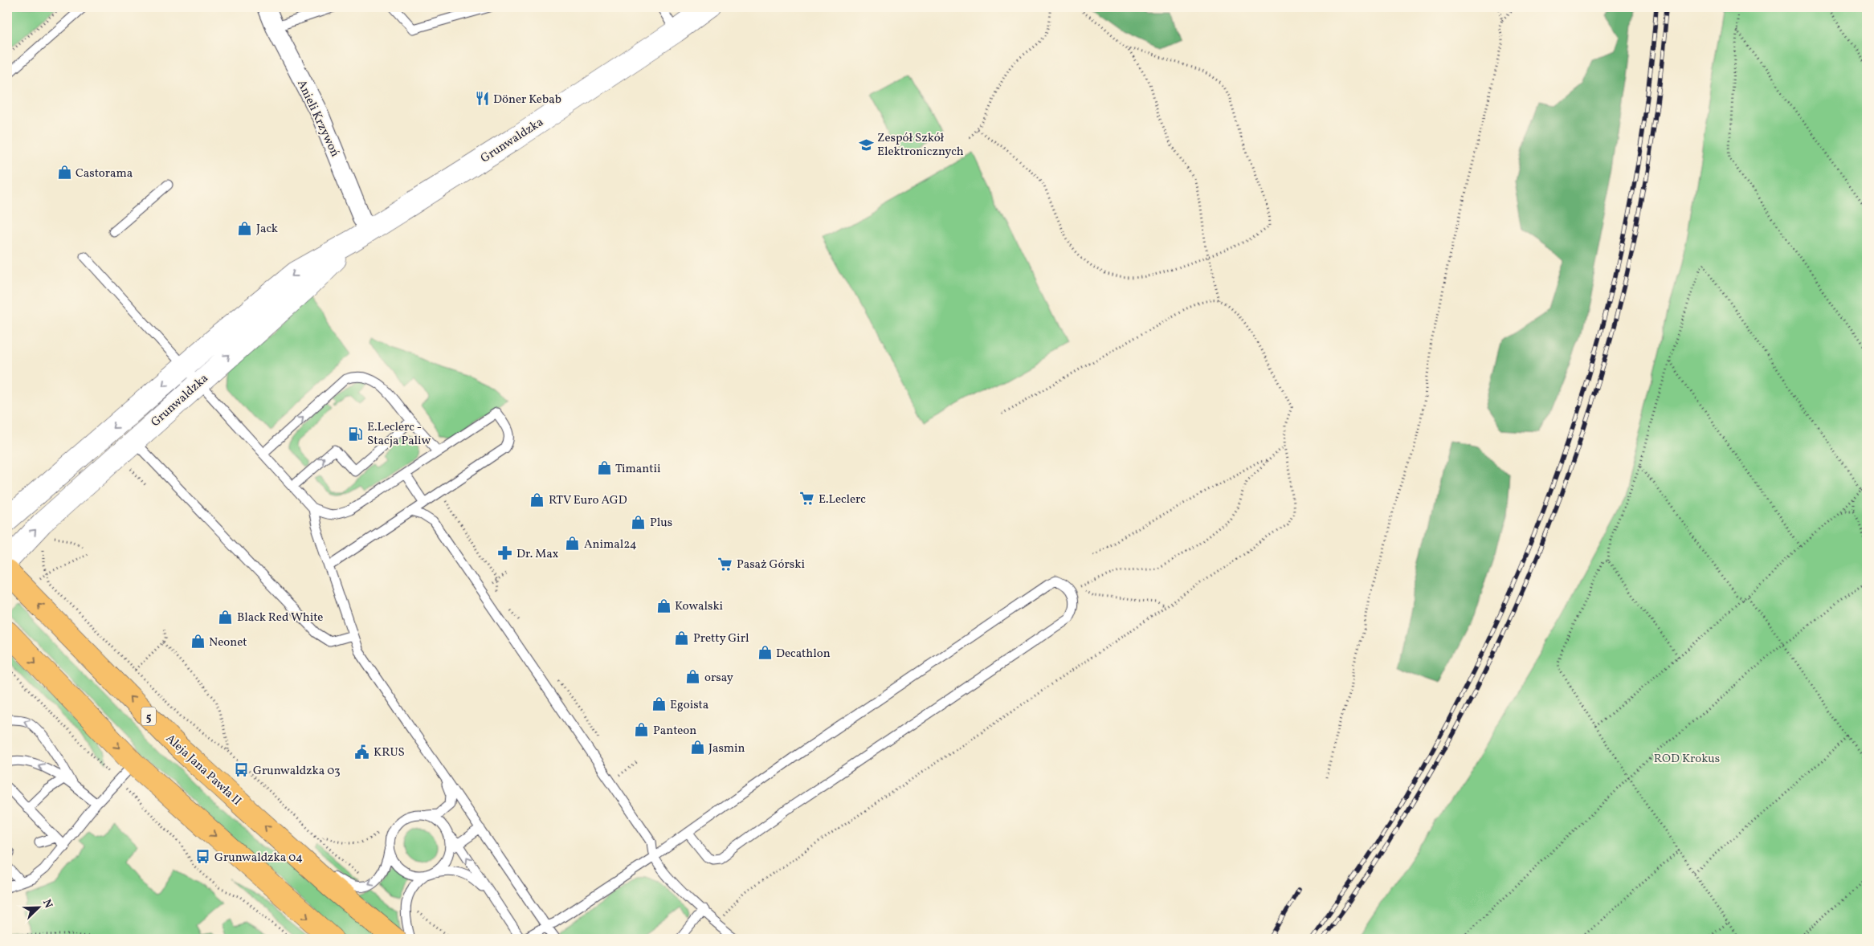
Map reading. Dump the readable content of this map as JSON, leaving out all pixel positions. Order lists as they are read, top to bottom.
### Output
{
  "streets": {
    "main road": ["5", "Aleja Jana Pawła II"],
    "street": ["Anieli Krzywoń", "Grunwaldzka"]
  },
  "crossings": [
    ["Anieli Krzywoń", "Grunwaldzka"]
  ],
  "parks": ["ROD Krokus"],
  "places": {
    "restaurant": ["Döner Kebab"],
    "school or university": ["Zespół Szkół Elektronicznych"],
    "shop": [
      "Castorama",
      "Jack",
      "Timantii",
      "RTV Euro AGD",
      "Plus",
      "Animal24",
      "Kowalski",
      "Black Red White",
      "Pretty Girl",
      "Neonet",
      "Decathlon",
      "orsay",
      "Egoista",
      "Panteon",
      "Jasmin"
    ],
    "fuel station": ["E.Leclerc - Stacja Paliw"],
    "supermarket": ["E.Leclerc", "Pasaż Górski"],
    "pharmacy": ["Dr. Max"],
    "public building": ["KRUS"],
    "bus stop": ["Grunwaldzka 03", "Grunwaldzka 04"]
  },
  "north": "top right"
}
